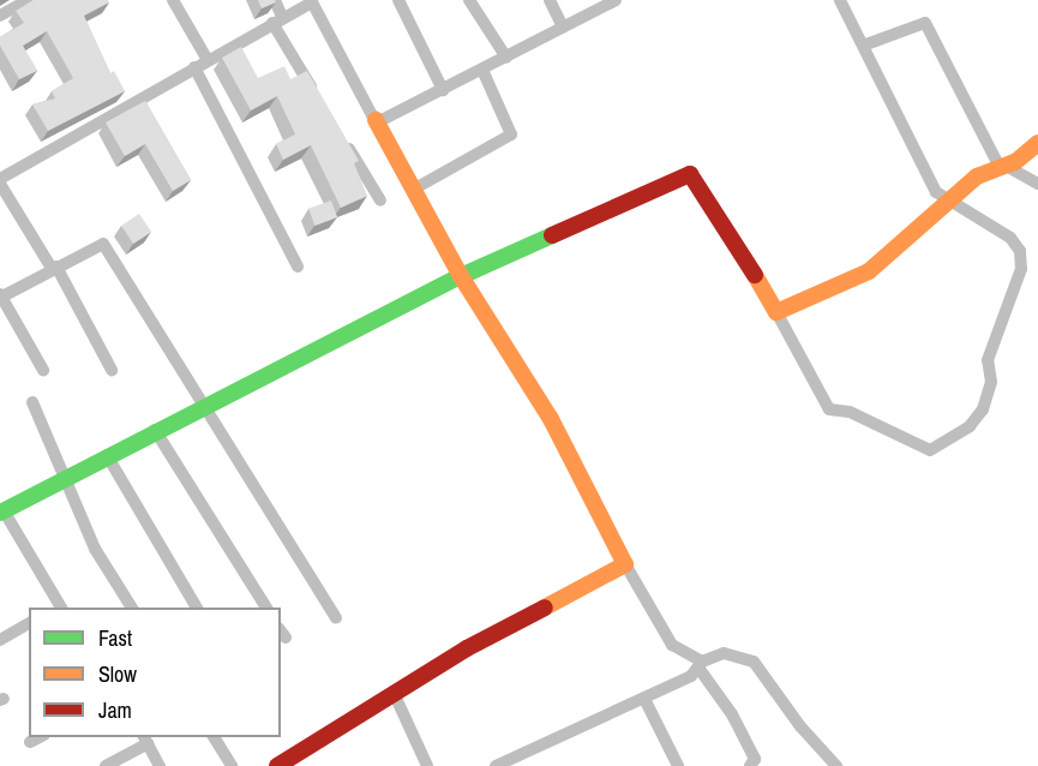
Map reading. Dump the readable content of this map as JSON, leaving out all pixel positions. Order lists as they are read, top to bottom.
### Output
{
  "legend": ["Fast", "Slow", "Jam"]
}
